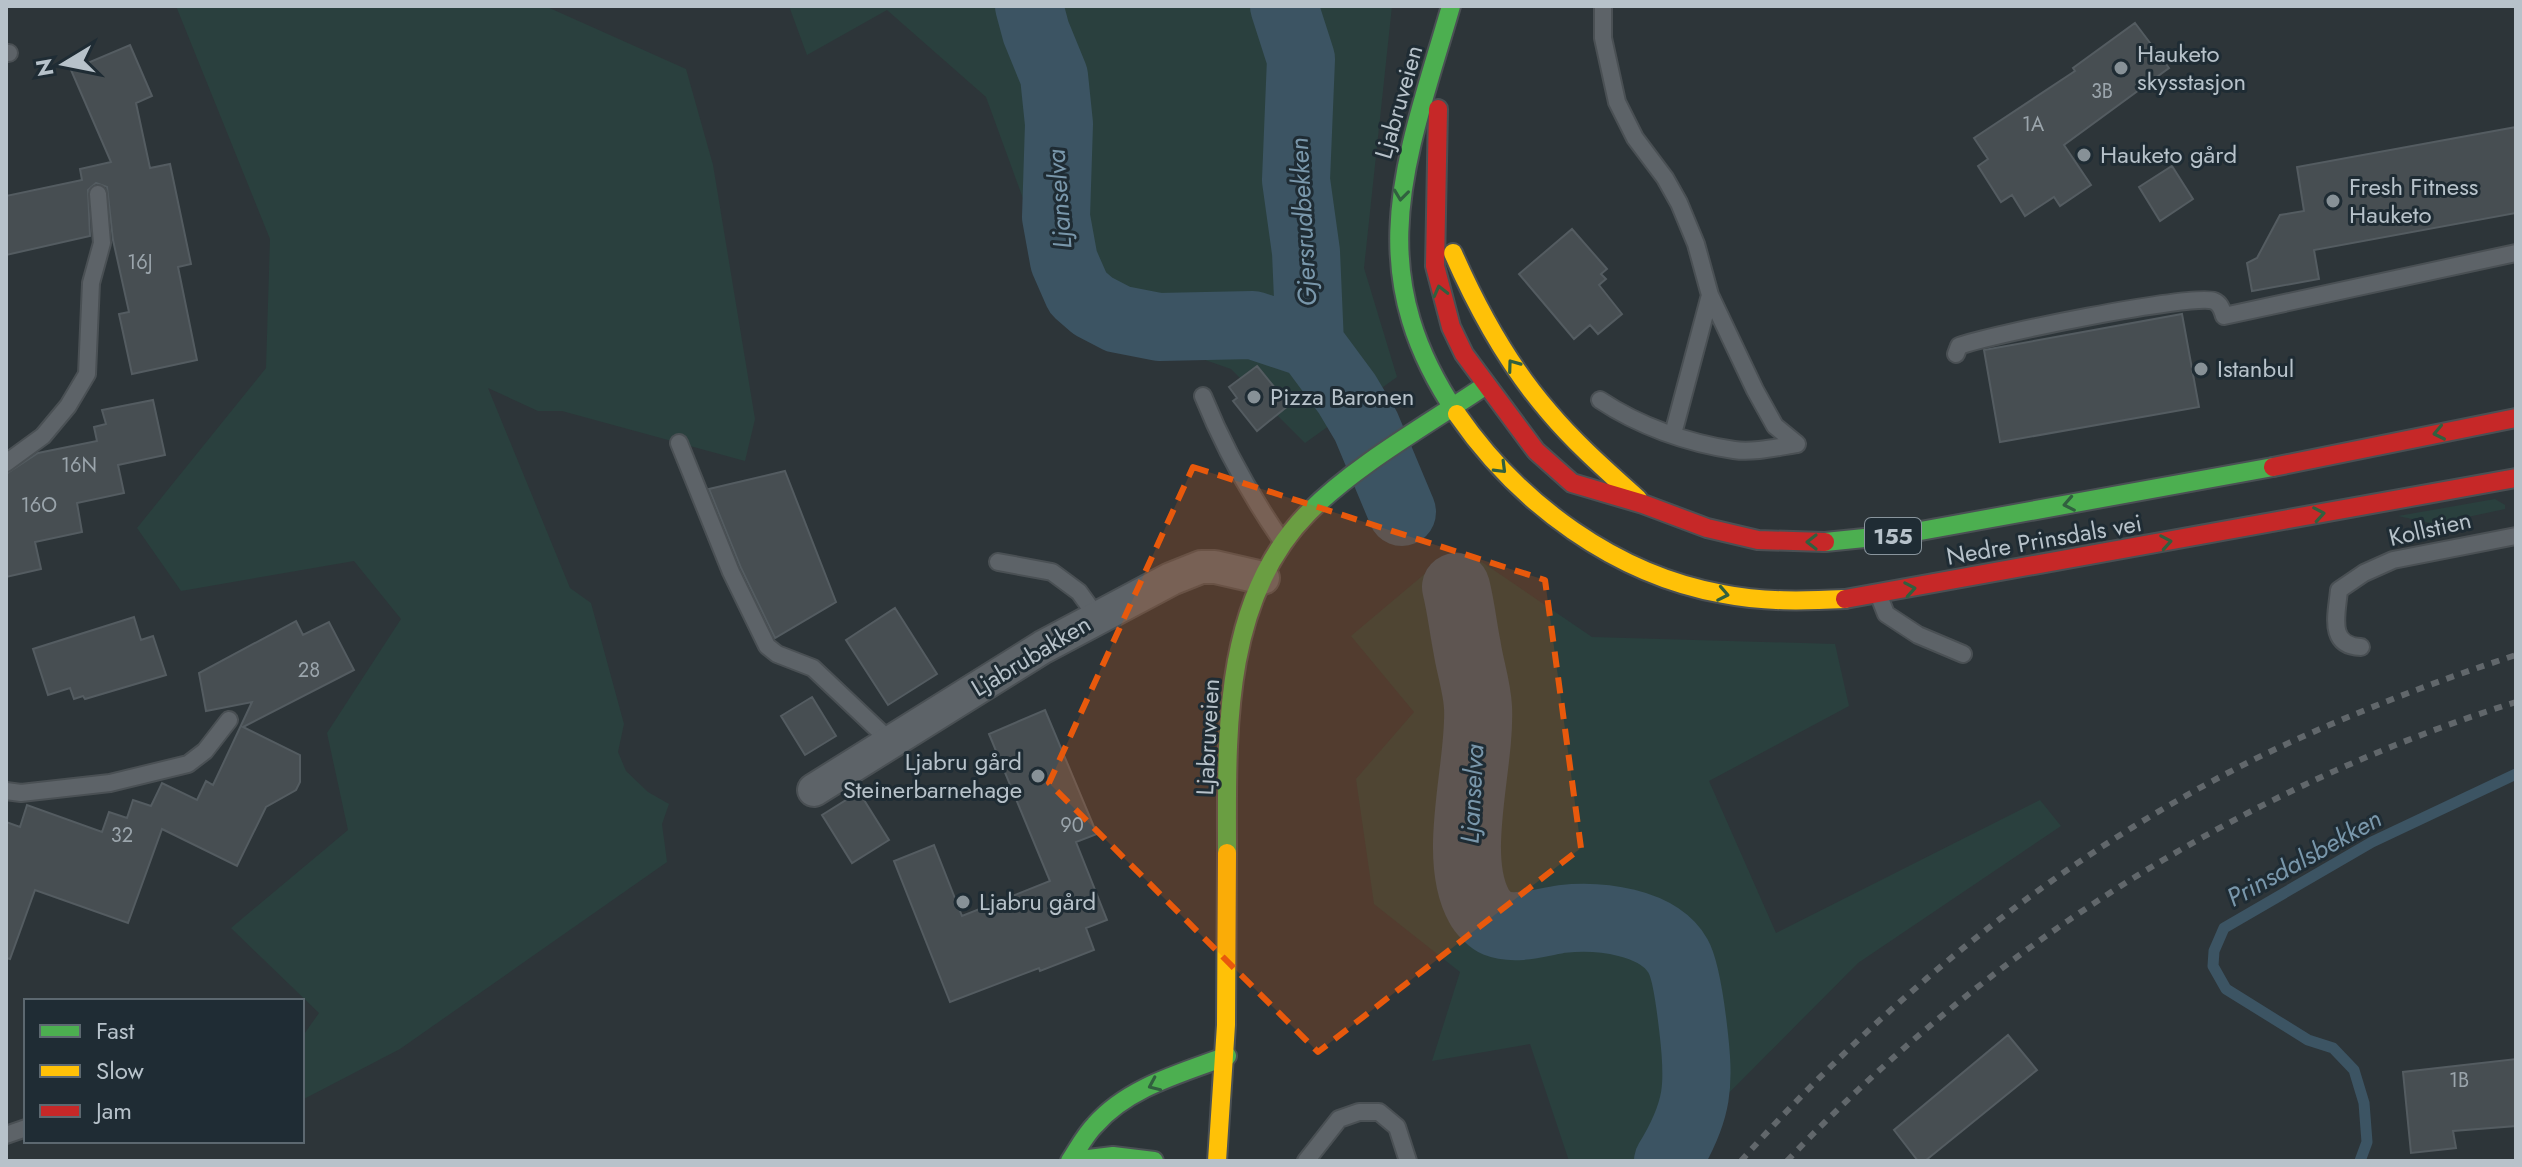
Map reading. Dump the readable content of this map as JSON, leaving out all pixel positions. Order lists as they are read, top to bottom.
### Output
{
  "streets": {
    "main road": ["Ljabruveien", "155", "Nedre Prinsdals vei"],
    "street": ["Ljabrubakken"],
    "lane": ["Kollstien"]
  },
  "crossings": [
    ["Ljabruveien", "Nedre Prinsdals vei"],
    ["Ljabruveien", "Ljabrubakken"]
  ],
  "water": ["Ljanselva", "Gjersrudbekken", "Prinsdalsbekken"],
  "places": [
    "Hauketo skysstasjon",
    "Hauketo gård",
    "Fresh Fitness Hauketo",
    "Istanbul",
    "Pizza Baronen",
    "Ljabru gård Steinerbarnehage",
    "Ljabru gård"
  ],
  "house_numbers": [
    "3B",
    "1A",
    "16J",
    "16N",
    "16O",
    "28",
    "90",
    "32",
    "1B"
  ],
  "legend": ["Fast", "Slow", "Jam"],
  "north": "left"
}
